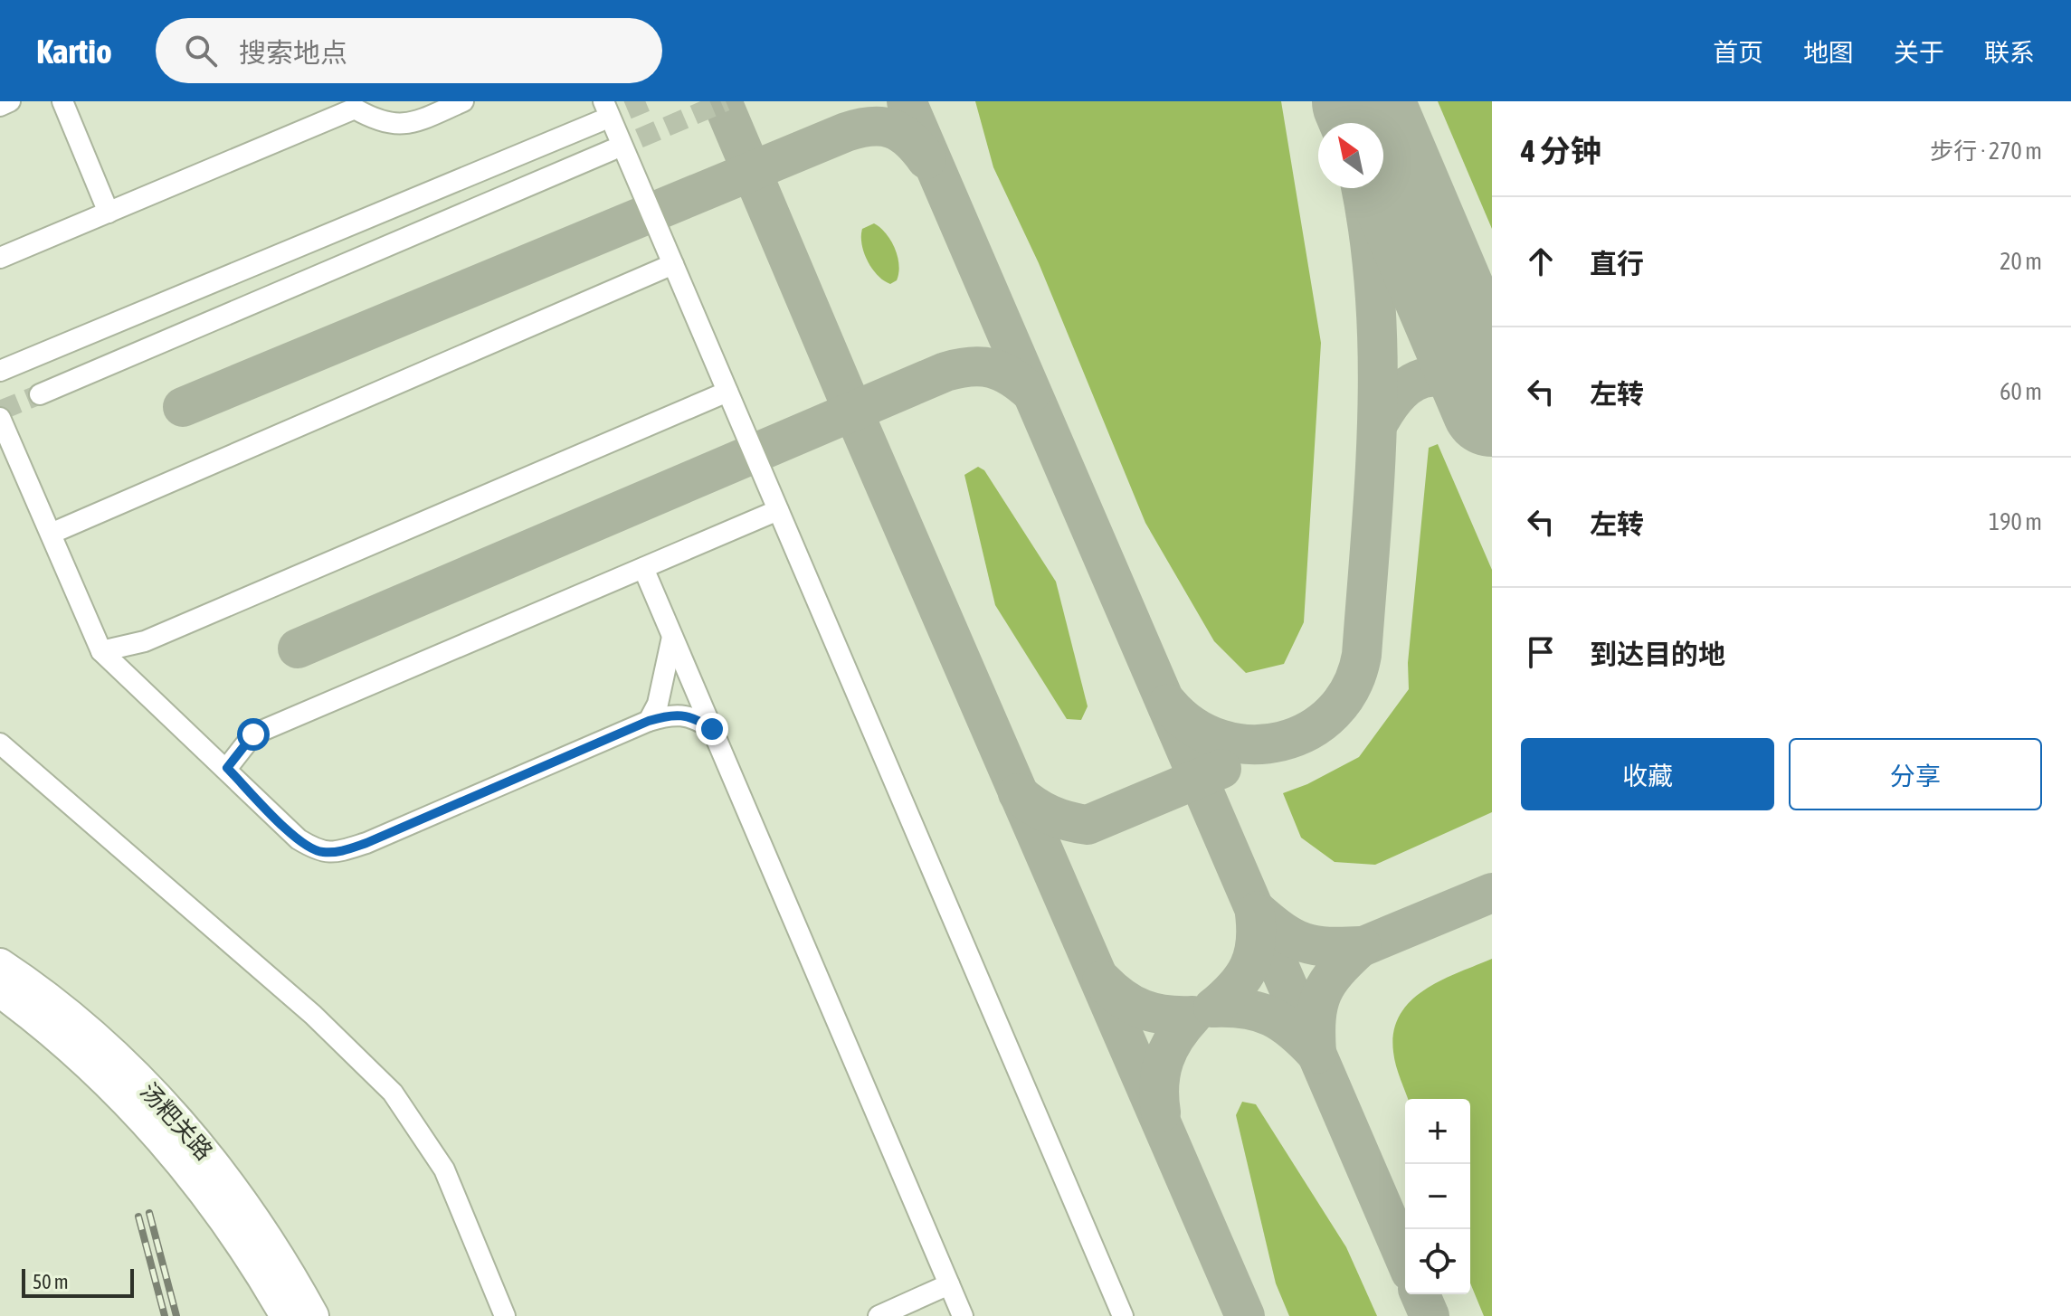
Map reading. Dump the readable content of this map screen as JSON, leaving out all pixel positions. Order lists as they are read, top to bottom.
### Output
{
  "streets": {
    "highway": ["汤粑关路"]
  },
  "scale_bar": "50 m",
  "north": "top left",
  "page": {
    "header": "Kartio",
    "search": "搜索地点",
    "nav": [
      "首页",
      "地图",
      "关于",
      "联系"
    ],
    "heading": ["4 分钟", "步行 · 270 m"],
    "list": [
      ["直行", "20 m"],
      ["左转", "60 m"],
      ["左转", "190 m"],
      "到达目的地"
    ],
    "buttons": ["收藏", "分享"],
    "map_buttons": ["+", "−"],
    "scale": "50 m"
  }
}
